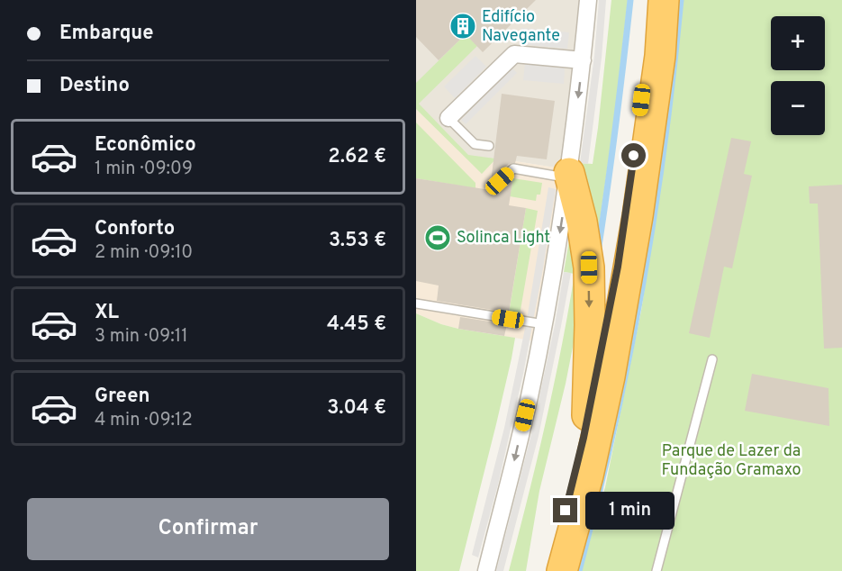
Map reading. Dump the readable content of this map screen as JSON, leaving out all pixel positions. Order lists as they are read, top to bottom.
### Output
{
  "parks": ["Parque de Lazer da Fundação Gramaxo"],
  "places": {
    "building": ["Edifício Navegante"],
    "sports": ["Solinca Light"]
  },
  "page": {
    "banner": ["Embarque", "Destino"],
    "map_buttons": ["+", "−"],
    "list": [
      {
        "name": "Econômico",
        "note": "1 min · 09:09",
        "value": "2.62 €"
      },
      {
        "name": "Conforto",
        "note": "2 min · 09:10",
        "value": "3.53 €"
      },
      {
        "name": "XL",
        "note": "3 min · 09:11",
        "value": "4.45 €"
      },
      {
        "name": "Green",
        "note": "4 min · 09:12",
        "value": "3.04 €"
      }
    ],
    "buttons": "Confirmar",
    "bubble": "1 min"
  }
}
